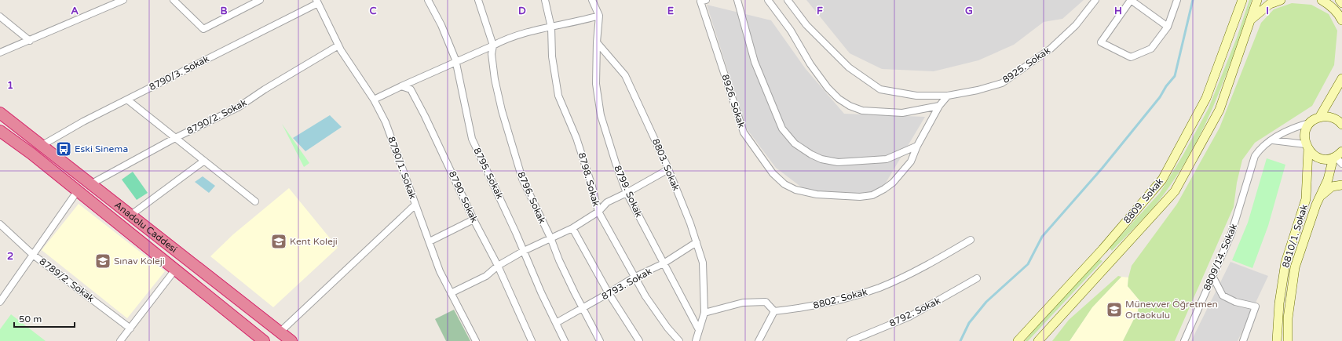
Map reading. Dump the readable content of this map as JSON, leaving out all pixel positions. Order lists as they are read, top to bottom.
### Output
{
  "streets": {
    "highway": ["Anadolu Caddesi"],
    "street": [
      "8925. Sokak",
      "8790/3. Sokak",
      "8926. Sokak",
      "8790/2. Sokak",
      "8803. Sokak",
      "8790/1. Sokak",
      "8795. Sokak",
      "8798. Sokak",
      "8799. Sokak",
      "8790. Sokak",
      "8796. Sokak",
      "8809. Sokak",
      "8810/1. Sokak",
      "8809/14. Sokak",
      "8789/2. Sokak",
      "8793. Sokak",
      "8802. Sokak",
      "8792. Sokak"
    ]
  },
  "crossings": [
    ["8925. Sokak", "8926. Sokak"],
    ["8790/3. Sokak", "8790/1. Sokak"],
    ["8790/3. Sokak", "Anadolu Caddesi"],
    ["8790/2. Sokak", "8790/1. Sokak"],
    ["8790/2. Sokak", "Anadolu Caddesi"],
    ["8803. Sokak", "8799. Sokak"],
    ["8803. Sokak", "8793. Sokak"],
    ["8795. Sokak", "8793. Sokak"],
    ["8798. Sokak", "8793. Sokak"],
    ["8799. Sokak", "8793. Sokak"],
    ["8796. Sokak", "8793. Sokak"],
    ["8810/1. Sokak", "8809/14. Sokak"]
  ],
  "places": {
    "bus stop": ["Eski Sinema"],
    "school or university": ["Kent Koleji", "Sınav Koleji", "Münevver Öğretmen Ortaokulu"]
  },
  "scale_bar": "50 m",
  "grid": {
    "columns": [
      "A",
      "B",
      "C",
      "D",
      "E",
      "F",
      "G",
      "H",
      "I"
    ],
    "rows": ["1", "2"]
  }
}
